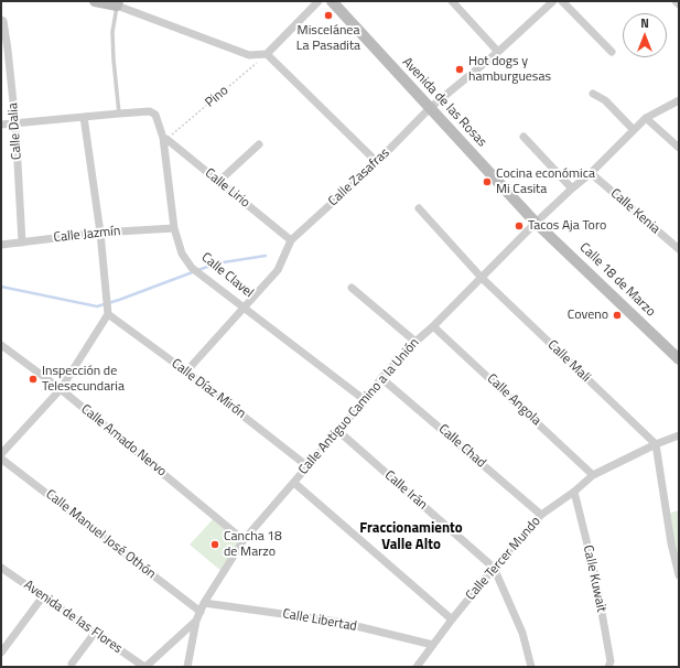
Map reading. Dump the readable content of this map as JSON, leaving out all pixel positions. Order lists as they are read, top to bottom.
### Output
{
  "streets": {
    "street": [
      "Avenida de las Rosas",
      "Calle Dalia",
      "Calle Zasafras",
      "Calle Lirio",
      "Calle Kenia",
      "Calle Jazmín",
      "Calle Clavel",
      "Calle 18 de Marzo",
      "Calle Mali",
      "Calle Díaz Mirón",
      "Calle Angola",
      "Calle Antiguo Camino a la Unión",
      "Calle Amado Nervo",
      "Calle Chad",
      "Calle Irán",
      "Calle Manuel José Othón",
      "Calle Tercer Mundo",
      "Calle Kuwait",
      "Avenida de las Flores",
      "Calle Libertad"
    ],
    "path": ["Pino"]
  },
  "crossings": [
    ["Pino", "Calle Lirio"],
    ["Pino", "Calle Clavel"],
    ["Avenida de las Rosas", "Calle Zasafras"],
    ["Avenida de las Rosas", "Calle 18 de Marzo"],
    ["Avenida de las Rosas", "Calle Antiguo Camino a la Unión"],
    ["Calle Dalia", "Calle Jazmín"],
    ["Calle Dalia", "Calle Clavel"],
    ["Calle Zasafras", "Calle Lirio"],
    ["Calle Zasafras", "Calle Clavel"],
    ["Calle Zasafras", "Calle Díaz Mirón"],
    ["Calle Lirio", "Calle Clavel"],
    ["Calle Kenia", "Calle Antiguo Camino a la Unión"],
    ["Calle Jazmín", "Calle Clavel"],
    ["Calle Clavel", "Calle Antiguo Camino a la Unión"],
    ["Calle 18 de Marzo", "Calle Antiguo Camino a la Unión"],
    ["Calle Mali", "Calle Antiguo Camino a la Unión"],
    ["Calle Mali", "Calle Tercer Mundo"],
    ["Calle Díaz Mirón", "Calle Antiguo Camino a la Unión"],
    ["Calle Angola", "Calle Antiguo Camino a la Unión"],
    ["Calle Angola", "Calle Tercer Mundo"],
    ["Calle Antiguo Camino a la Unión", "Calle Amado Nervo"],
    ["Calle Antiguo Camino a la Unión", "Calle Chad"],
    ["Calle Antiguo Camino a la Unión", "Calle Irán"],
    ["Calle Antiguo Camino a la Unión", "Calle Manuel José Othón"],
    ["Calle Antiguo Camino a la Unión", "Avenida de las Flores"],
    ["Calle Antiguo Camino a la Unión", "Calle Libertad"],
    ["Calle Chad", "Calle Tercer Mundo"],
    ["Calle Irán", "Calle Tercer Mundo"],
    ["Calle Tercer Mundo", "Calle Kuwait"],
    ["Calle Tercer Mundo", "Calle Libertad"]
  ],
  "districts": ["Fraccionamiento Valle Alto"],
  "places": [
    "Miscelánea La Pasadita",
    "Hot dogs y hamburguesas",
    "Cocina económica Mi Casita",
    "Tacos Aja Toro",
    "Coveno",
    "Inspección de Telesecundaria",
    "Cancha 18 de Marzo"
  ],
  "north": "top"
}
